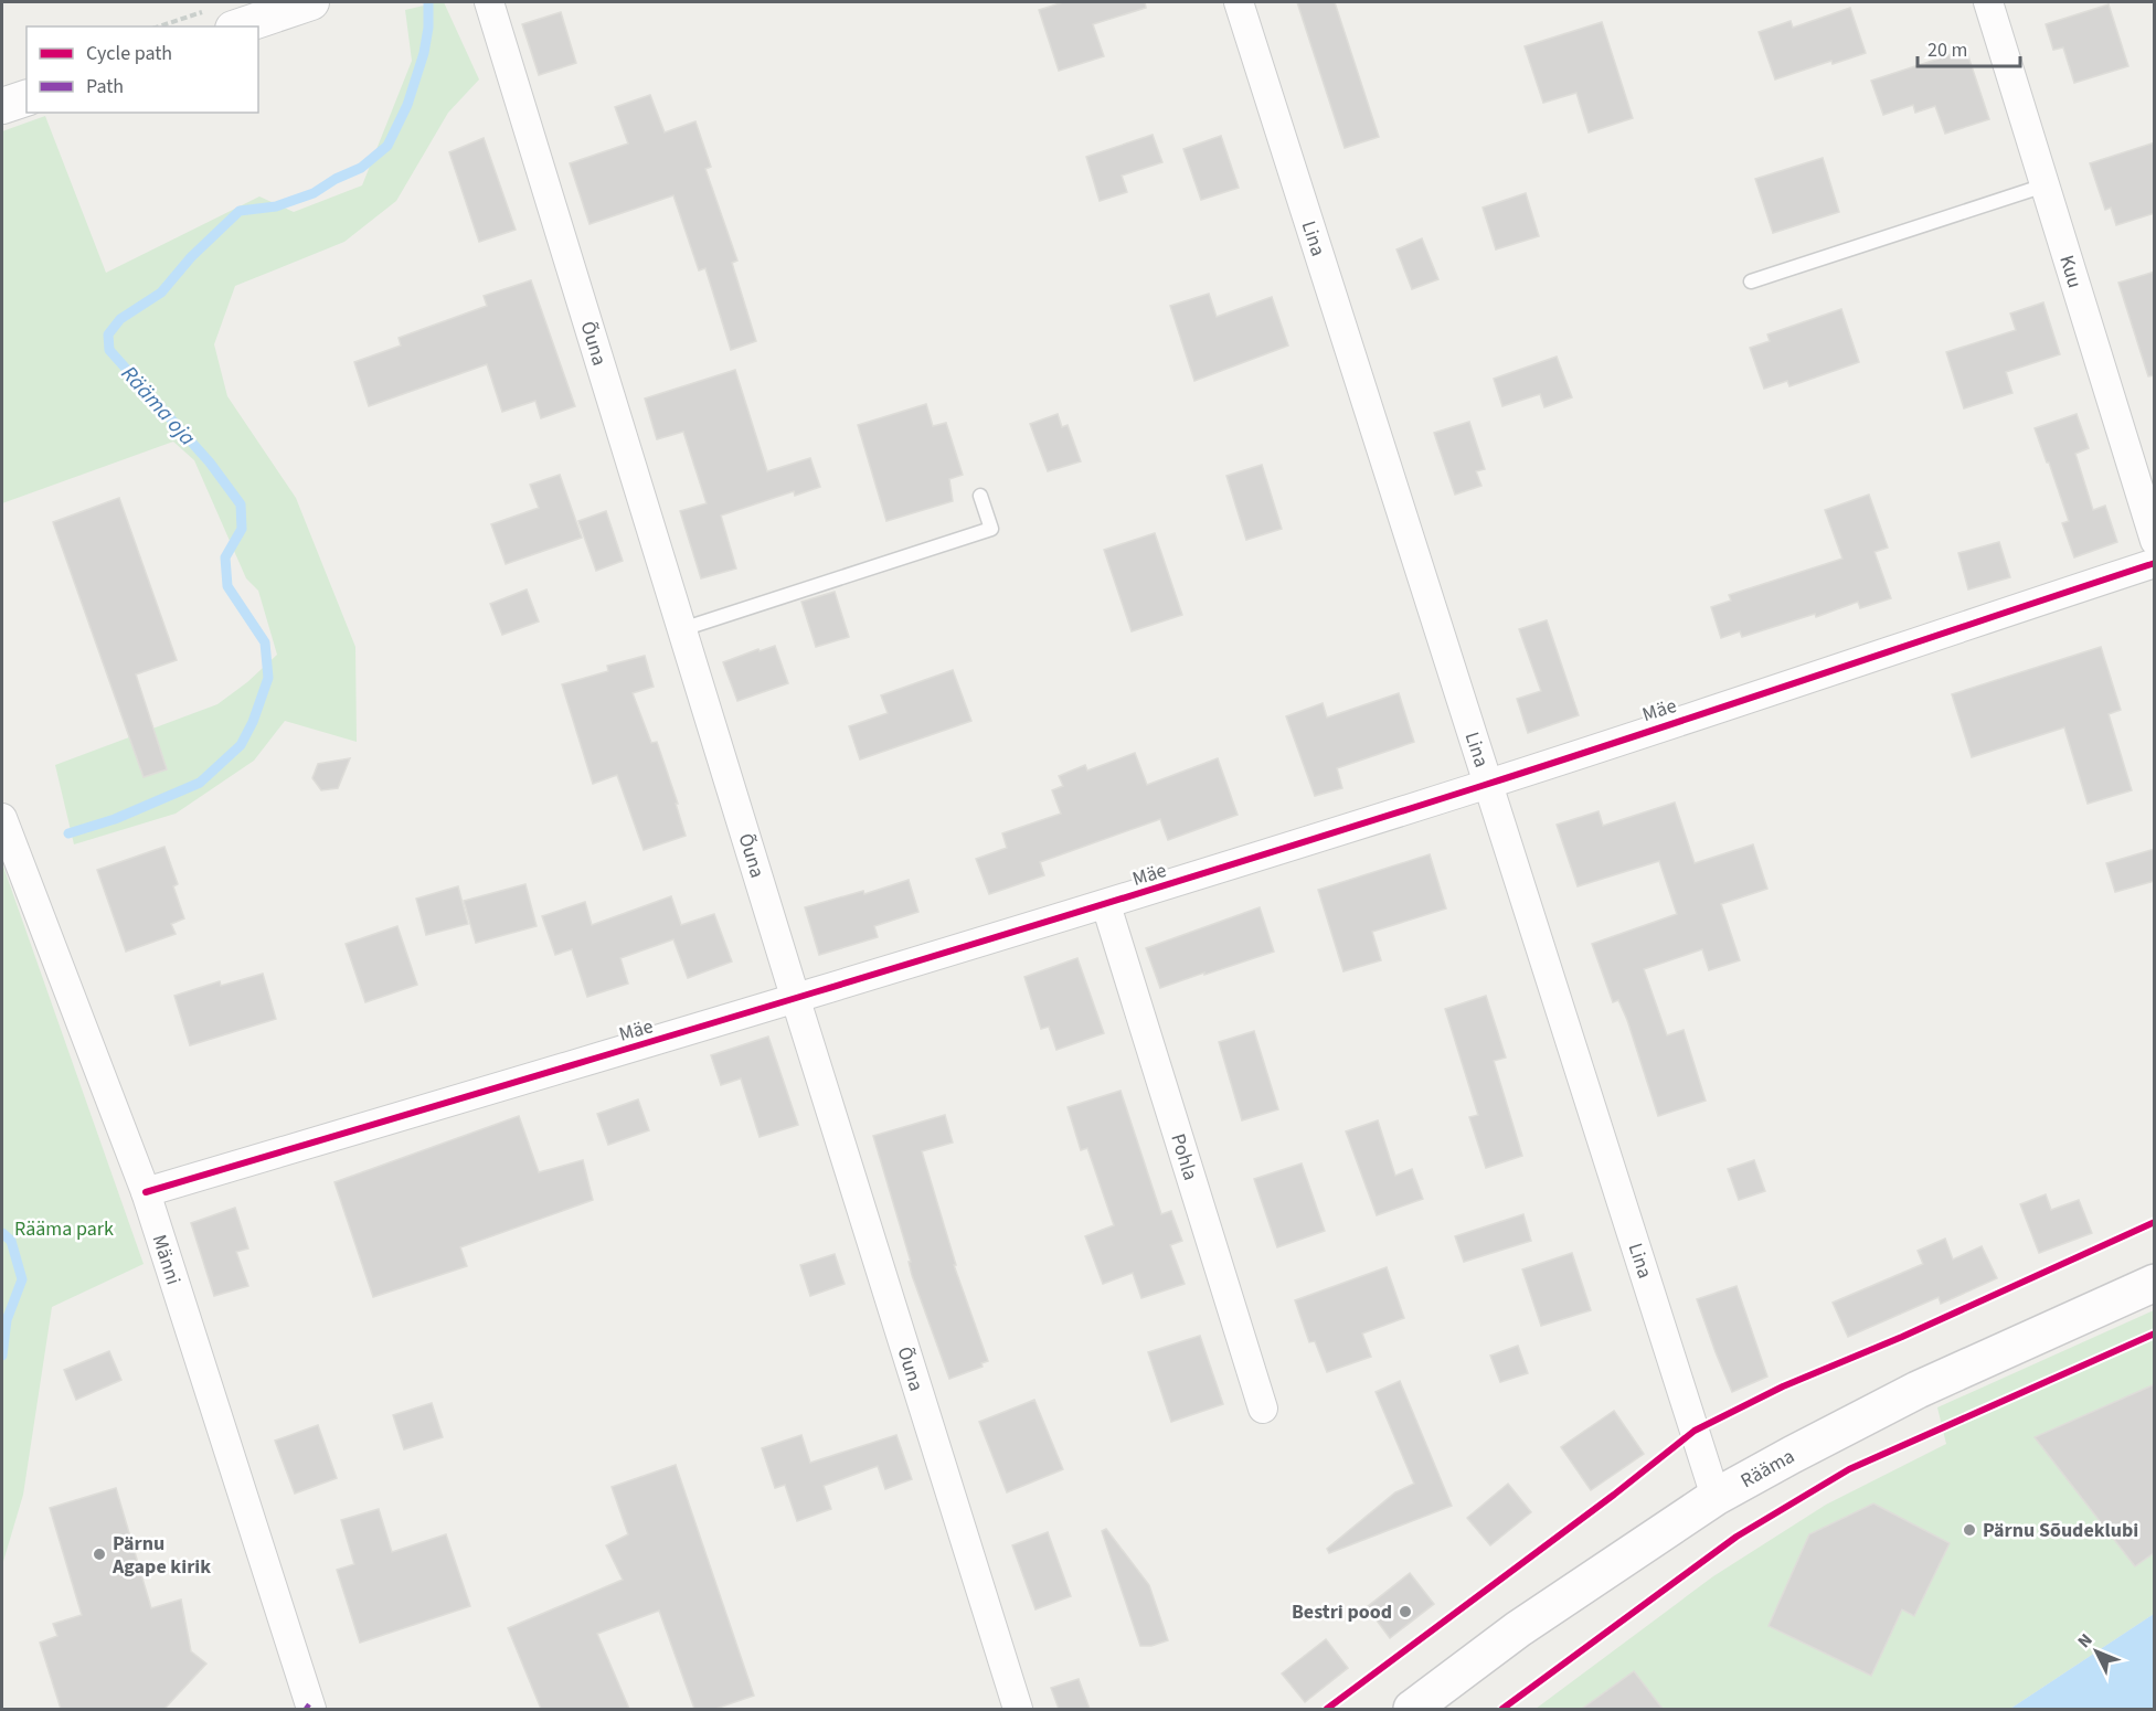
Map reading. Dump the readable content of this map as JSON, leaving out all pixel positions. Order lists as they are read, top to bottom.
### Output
{
  "streets": {
    "main road": ["Rääma"],
    "street": [
      "Lina",
      "Kuu",
      "Õuna",
      "Mäe",
      "Pohla",
      "Männi"
    ]
  },
  "crossings": [
    ["Lina", "Mäe"],
    ["Lina", "Rääma"],
    ["Õuna", "Mäe"],
    ["Mäe", "Pohla"],
    ["Mäe", "Männi"]
  ],
  "water": ["Rääma oja"],
  "parks": ["Rääma park"],
  "places": ["Pärnu Sõudeklubi", "Pärnu Agape kirik", "Bestri pood"],
  "legend": ["Cycle path", "Path"],
  "scale_bar": "20 m",
  "north": "top left"
}
